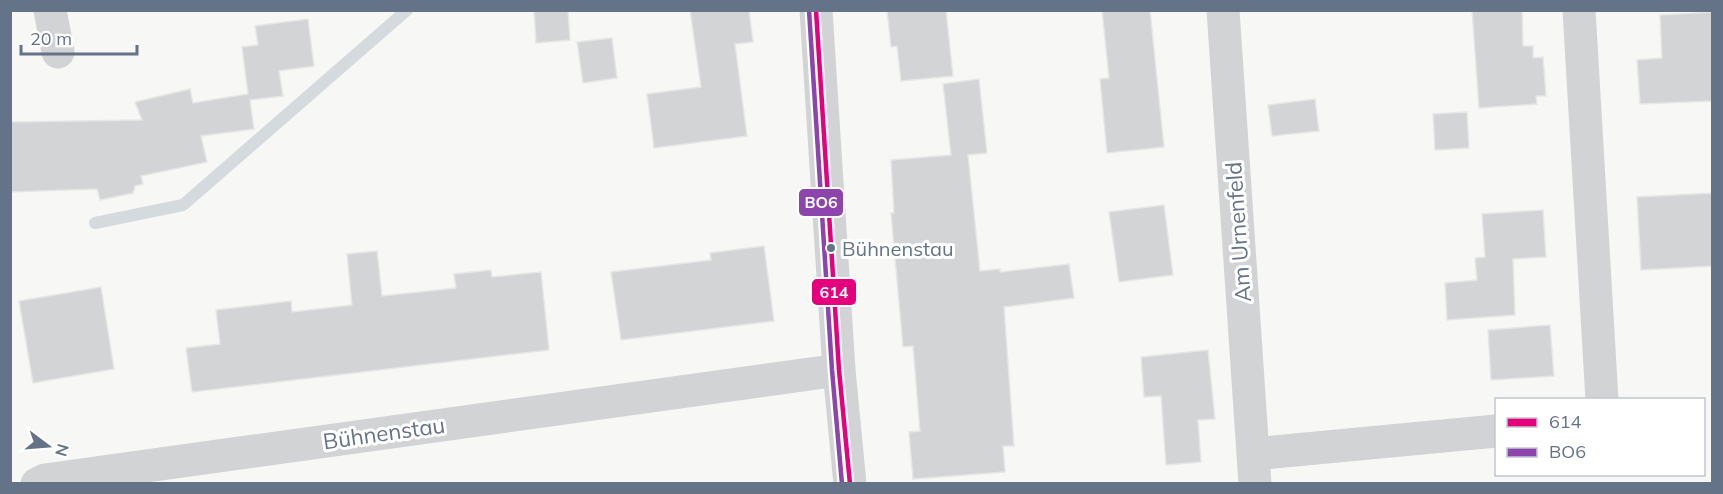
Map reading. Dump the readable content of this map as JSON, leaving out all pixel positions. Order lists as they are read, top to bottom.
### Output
{
  "streets": {
    "street": ["Am Urnenfeld", "Bühnenstau"]
  },
  "places": ["Bühnenstau"],
  "lines": ["transit line 614", "transit line BO6"],
  "legend": ["614", "BO6"],
  "scale_bar": "20 m",
  "north": "right"
}
